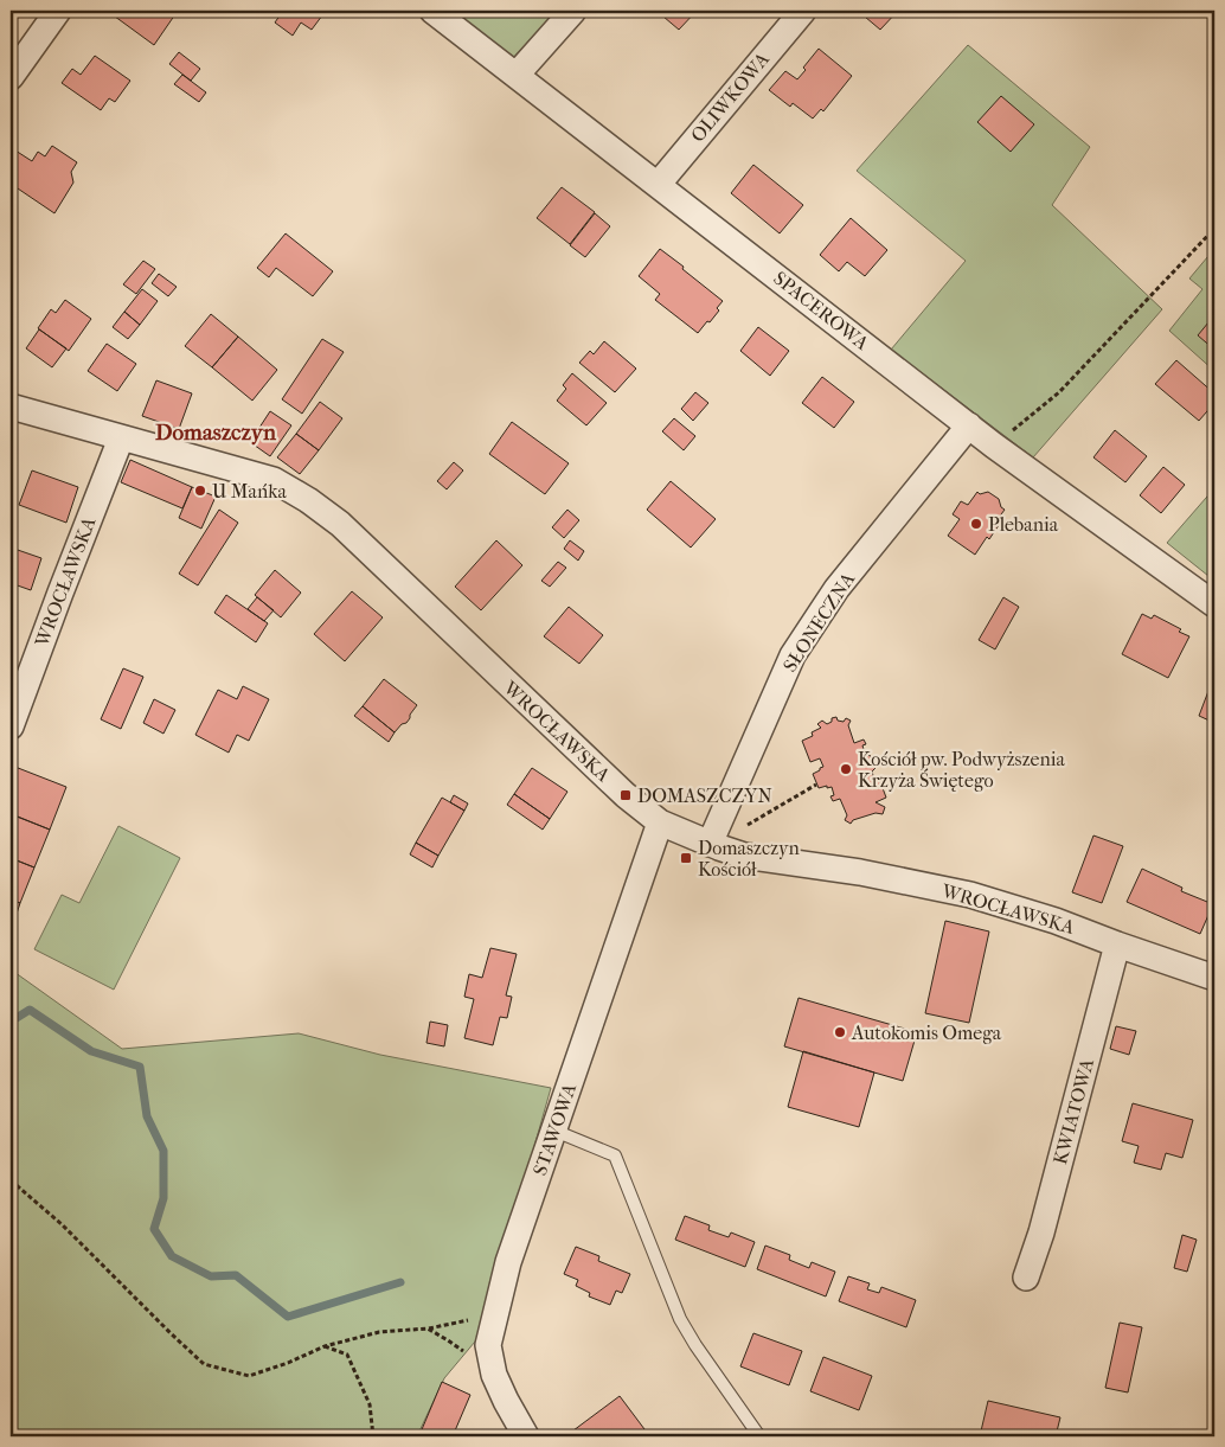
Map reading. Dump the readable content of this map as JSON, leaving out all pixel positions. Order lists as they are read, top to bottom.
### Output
{
  "streets": {
    "street": [
      "OLIWKOWA",
      "SPACEROWA",
      "WROCŁAWSKA",
      "SŁONECZNA",
      "KWIATOWA",
      "STAWOWA"
    ]
  },
  "crossings": [
    ["OLIWKOWA", "SPACEROWA"],
    ["SPACEROWA", "SŁONECZNA"],
    ["WROCŁAWSKA", "SŁONECZNA"],
    ["WROCŁAWSKA", "KWIATOWA"],
    ["WROCŁAWSKA", "STAWOWA"]
  ],
  "districts": ["Domaszczyn"],
  "places": {
    "other": [
      "U Mańka",
      "Plebania",
      "Kościół pw. Podwyższenia Krzyża Świętego",
      "Autokomis Omega"
    ],
    "transit": ["DOMASZCZYN", "Domaszczyn Kościół"]
  }
}
